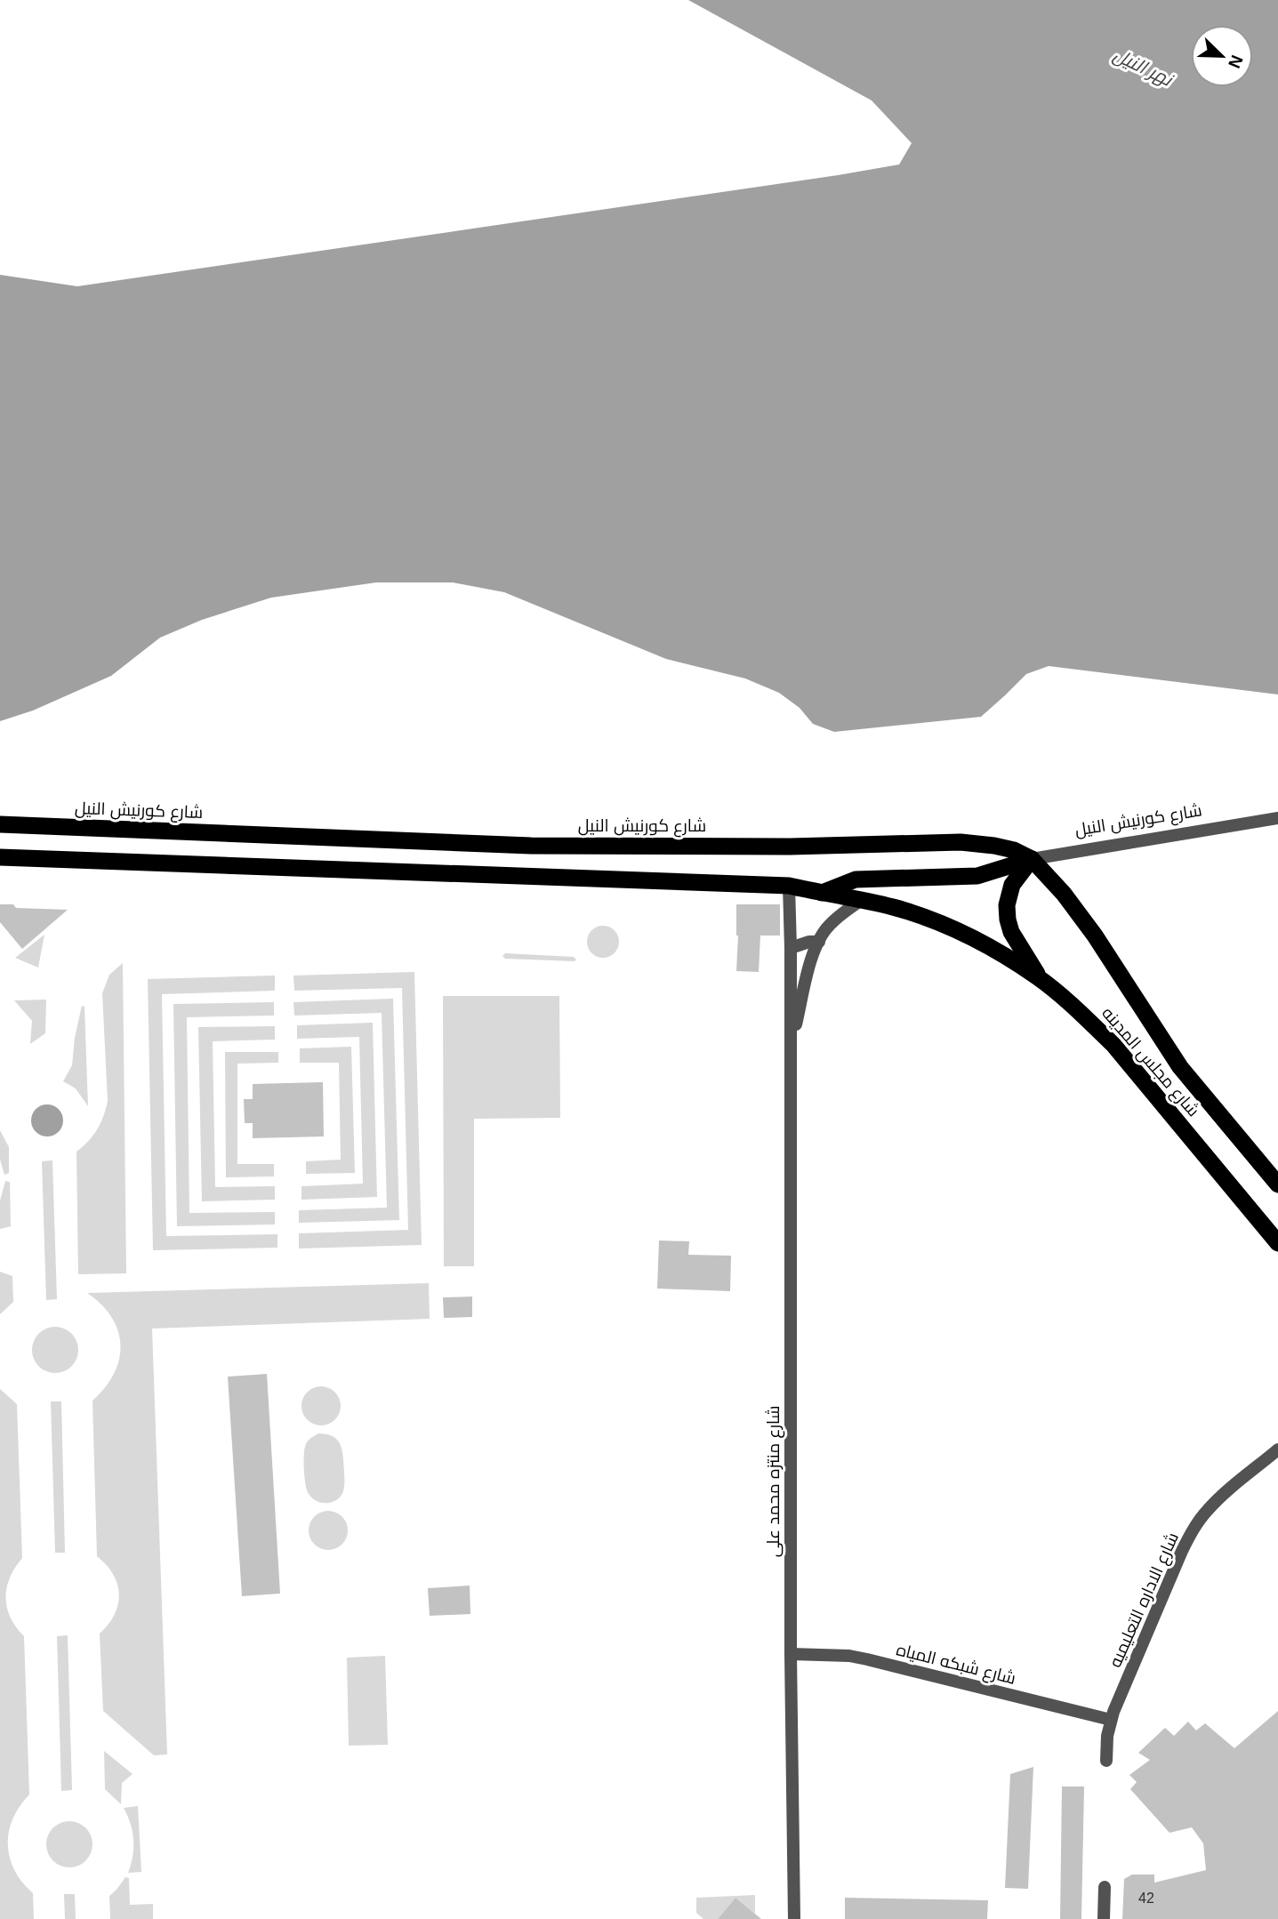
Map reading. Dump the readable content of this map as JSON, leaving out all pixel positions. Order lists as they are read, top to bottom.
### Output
{
  "streets": {
    "highway": ["شارع كورنيش النيل", "شارع مجلس المدينه"],
    "street": ["شارع منتزه محمد على", "شارع الاداره التعليميه", "شارع شبكه المياه"]
  },
  "crossings": [
    ["شارع كورنيش النيل", "شارع مجلس المدينه"],
    ["شارع مجلس المدينه", "شارع منتزه محمد على"],
    ["شارع منتزه محمد على", "شارع شبكه المياه"],
    ["شارع الاداره التعليميه", "شارع شبكه المياه"]
  ],
  "water": ["نهر النيل"],
  "house_numbers": ["42"],
  "north": "bottom right"
}
